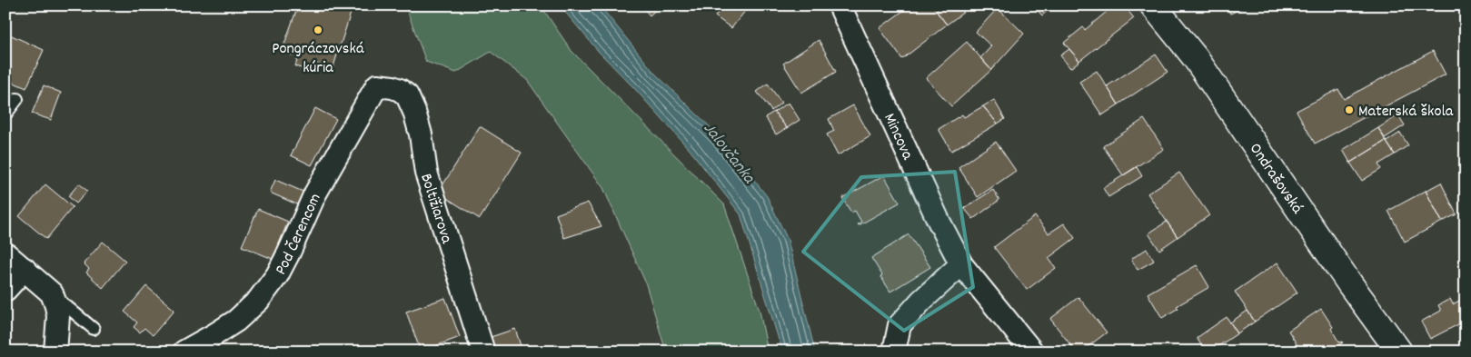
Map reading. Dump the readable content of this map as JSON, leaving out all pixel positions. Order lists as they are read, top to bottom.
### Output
{
  "streets": {
    "street": [
      "Mincova",
      "Ondrašovská",
      "Boltižiarova",
      "Pod Čerencom"
    ]
  },
  "crossings": [
    ["Boltižiarova", "Pod Čerencom"]
  ],
  "water": ["Jalovčanka"],
  "places": ["Pongráczovská kúria", "Materská škola"]
}
